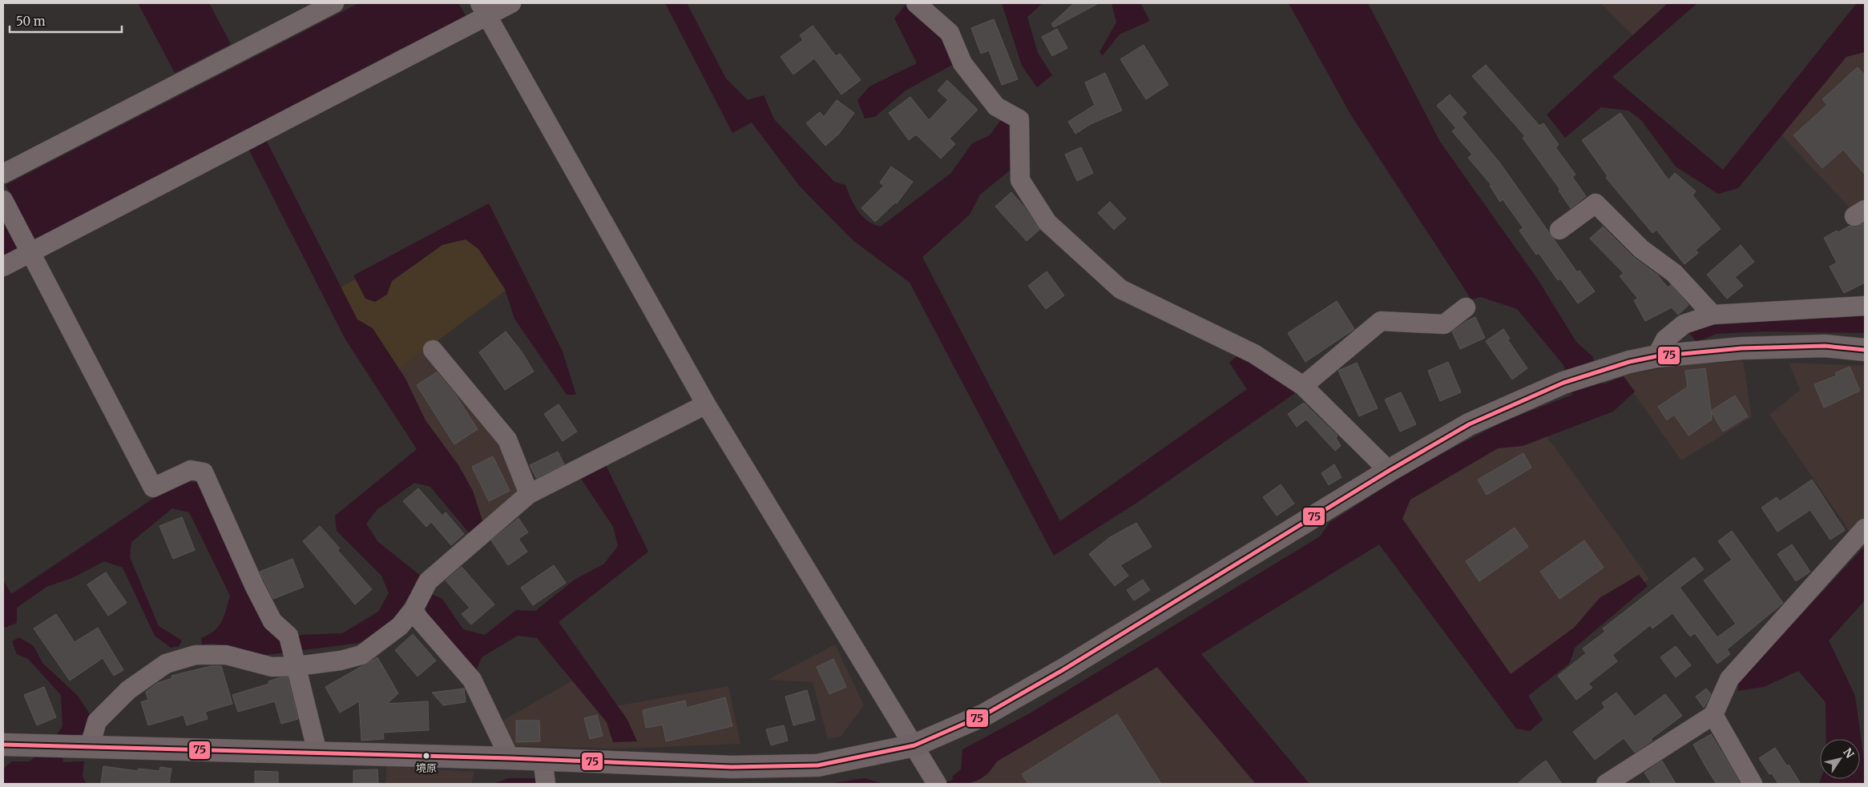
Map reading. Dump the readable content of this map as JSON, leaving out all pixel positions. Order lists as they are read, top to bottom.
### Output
{
  "places": ["境原"],
  "lines": ["transit line 75"],
  "scale_bar": "50 m",
  "north": "top right"
}
